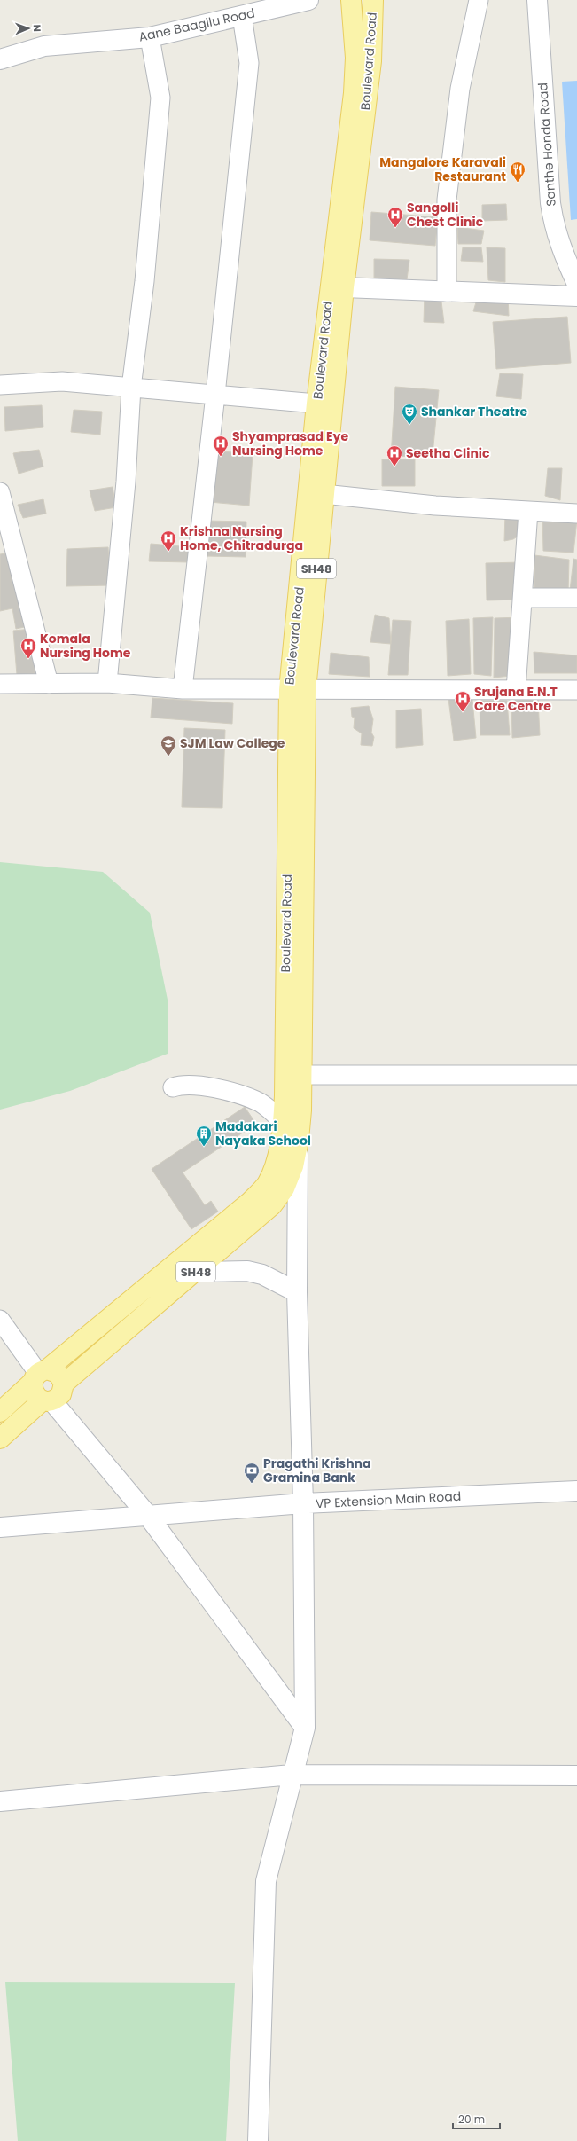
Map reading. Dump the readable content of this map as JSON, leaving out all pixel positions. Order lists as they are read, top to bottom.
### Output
{
  "streets": {
    "main road": ["Boulevard Road", "SH48"],
    "street": ["Aane Baagilu Road", "Santhe Honda Road", "VP Extension Main Road"]
  },
  "crossings": [
    ["Boulevard Road", "SH48"],
    ["Boulevard Road", "VP Extension Main Road"],
    ["SH48", "VP Extension Main Road"]
  ],
  "places": {
    "restaurant": ["Mangalore Karavali Restaurant"],
    "hospital": [
      "Sangolli Chest Clinic",
      "Shyamprasad Eye Nursing Home",
      "Seetha Clinic",
      "Krishna Nursing Home, Chitradurga",
      "Komala Nursing Home",
      "Srujana E.N.T Care Centre"
    ],
    "theatre": ["Shankar Theatre"],
    "school or university": ["SJM Law College"],
    "building": ["Madakari Nayaka School"],
    "bank": ["Pragathi Krishna Gramina Bank"]
  },
  "scale_bar": "20 m",
  "north": "right"
}
